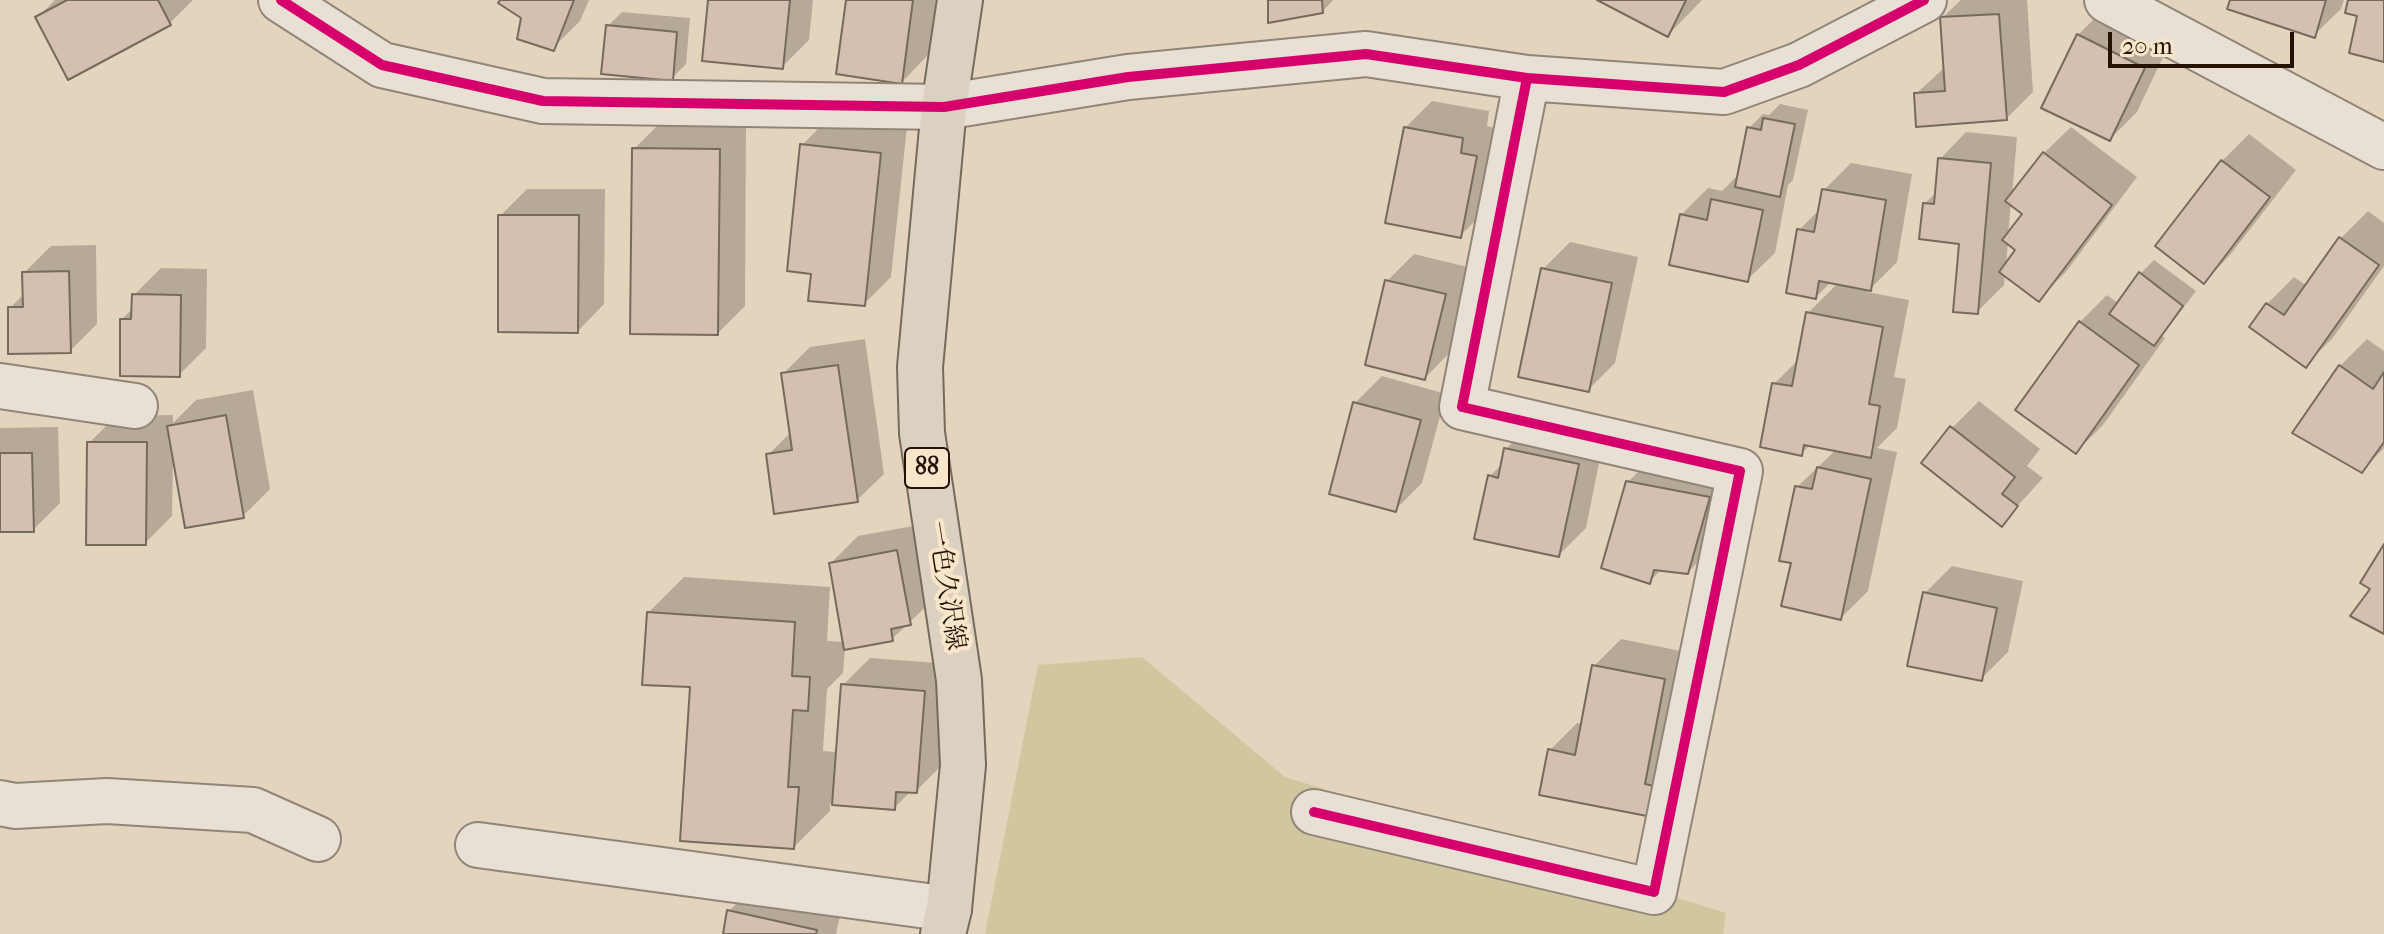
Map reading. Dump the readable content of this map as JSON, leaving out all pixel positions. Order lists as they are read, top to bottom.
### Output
{
  "streets": {
    "main road": ["88", "一色久沢線"]
  },
  "scale_bar": "20 m"
}
